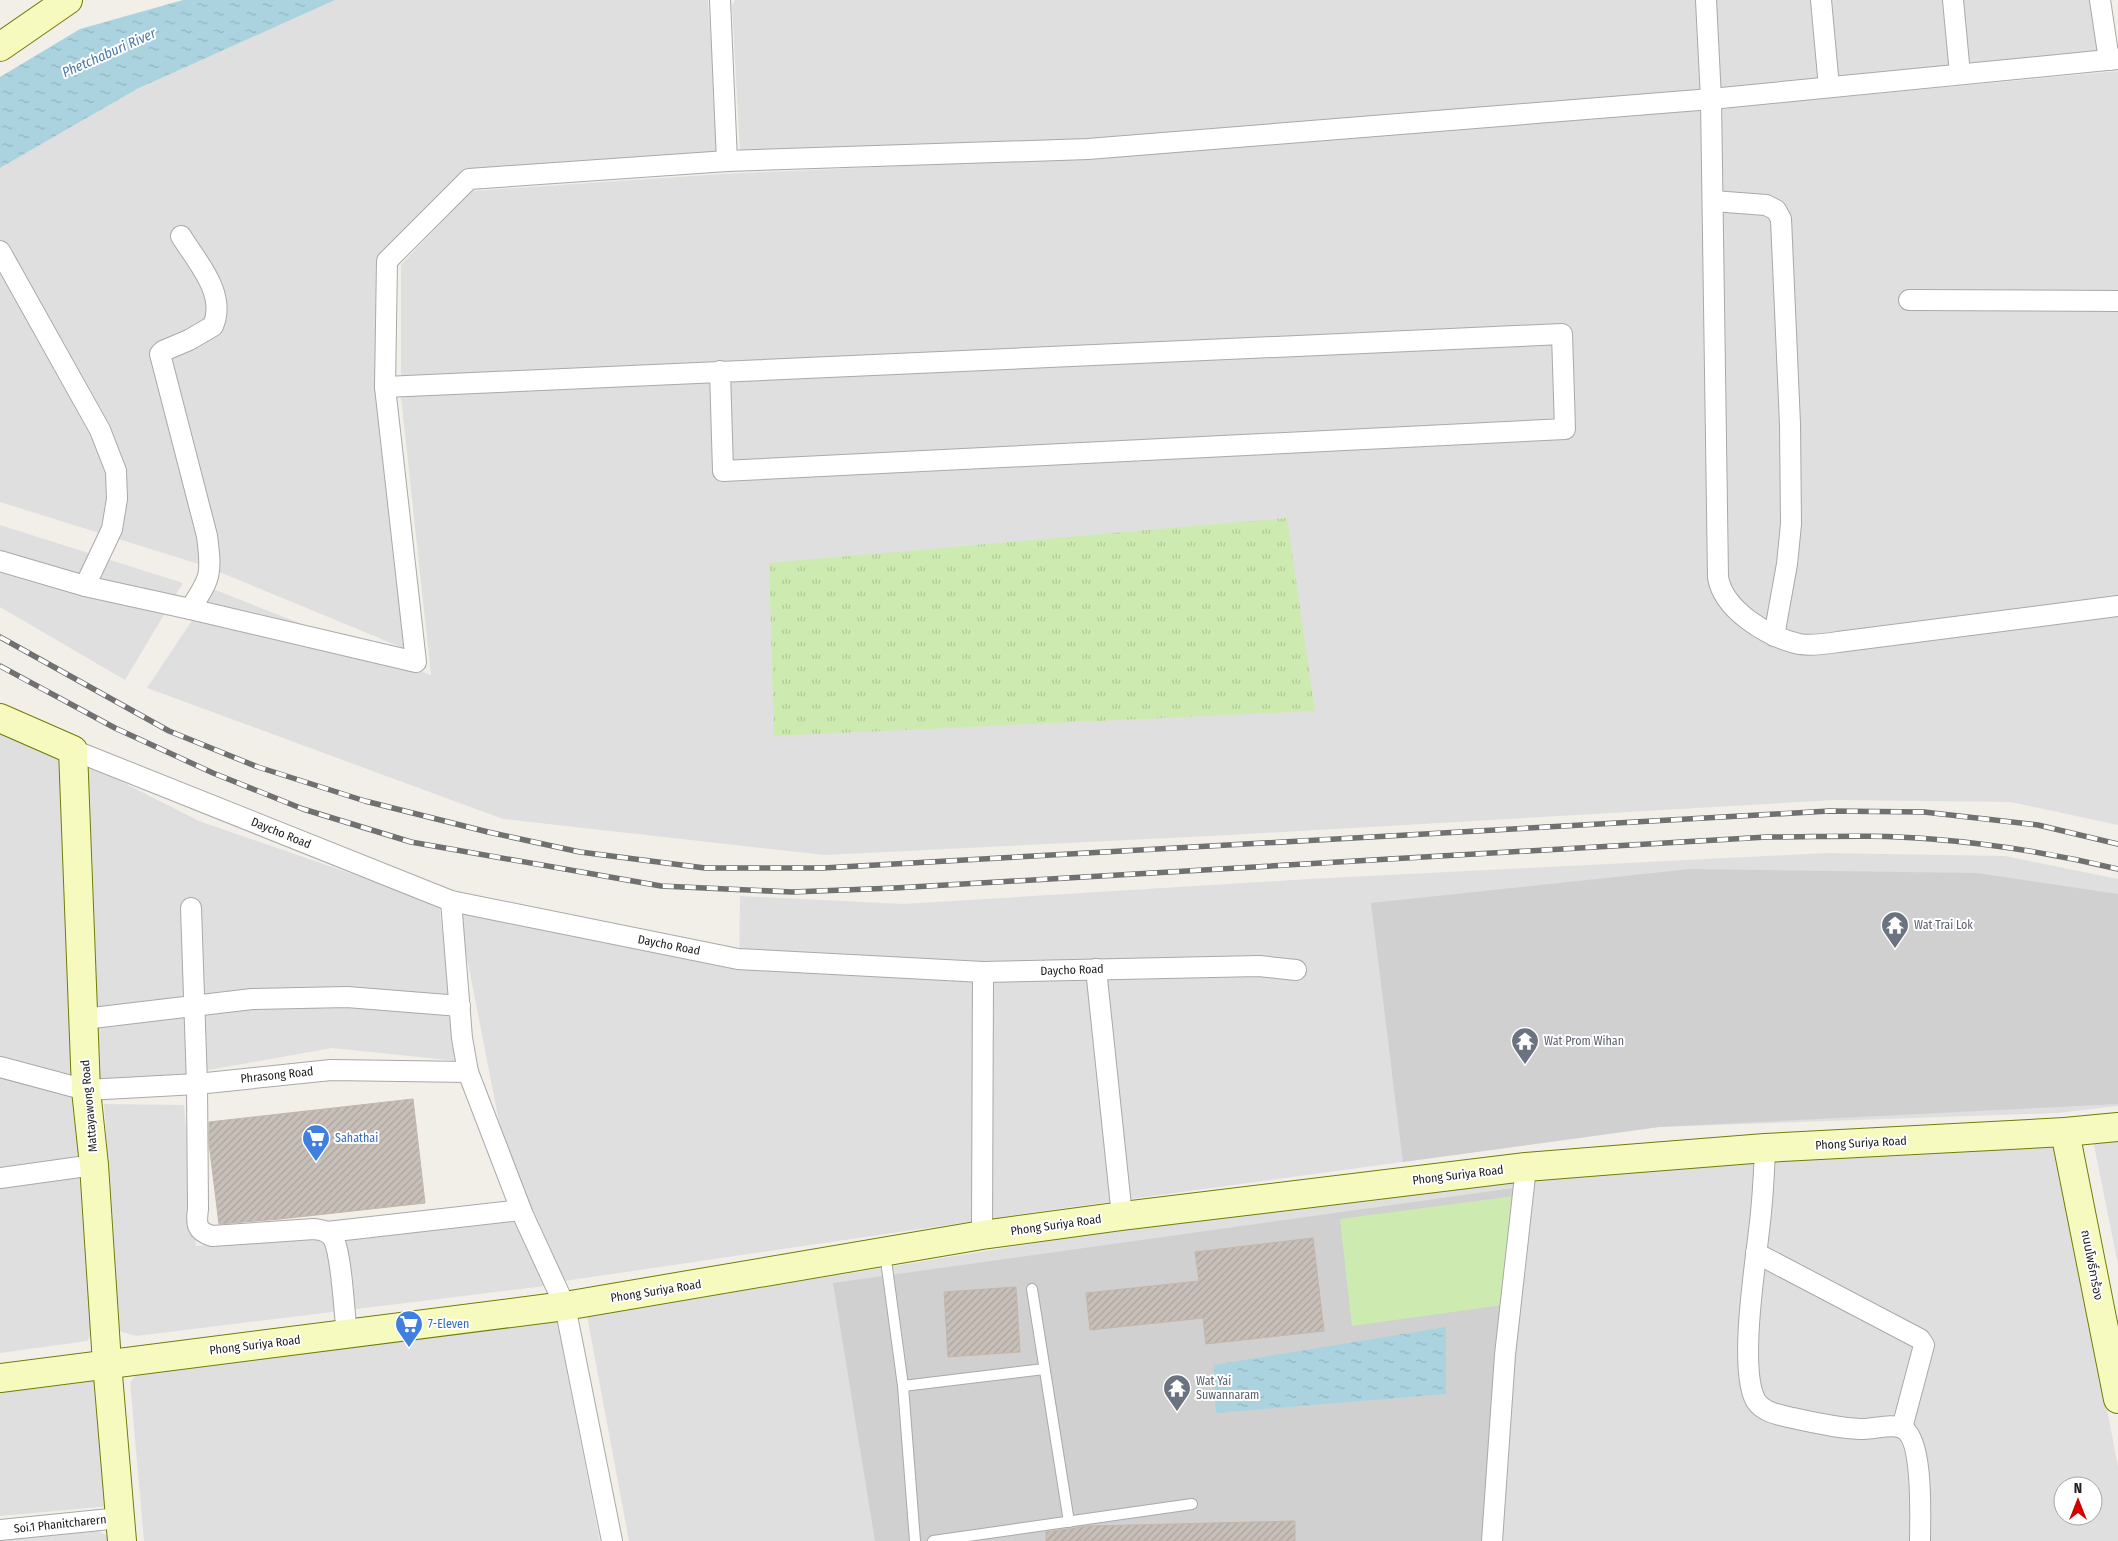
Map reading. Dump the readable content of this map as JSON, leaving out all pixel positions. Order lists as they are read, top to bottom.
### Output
{
  "streets": {
    "main road": ["Mattayawong Road", "Phong Suriya Road", "ถนนโพธิ์การ้อง"],
    "street": ["Daycho Road", "Phrasong Road", "Soi.1 Phanitcharern"]
  },
  "crossings": [
    ["Daycho Road", "Mattayawong Road"],
    ["Phrasong Road", "Mattayawong Road"],
    ["Mattayawong Road", "Phong Suriya Road"],
    ["Mattayawong Road", "Soi.1 Phanitcharern"],
    ["Phong Suriya Road", "ถนนโพธิ์การ้อง"]
  ],
  "water": ["Phetchaburi River"],
  "places": {
    "temple": ["Wat Trai Lok", "Wat Prom Wihan", "Wat Yai Suwannaram"],
    "supermarket": ["Sahathai", "7-Eleven"]
  },
  "north": "top"
}
